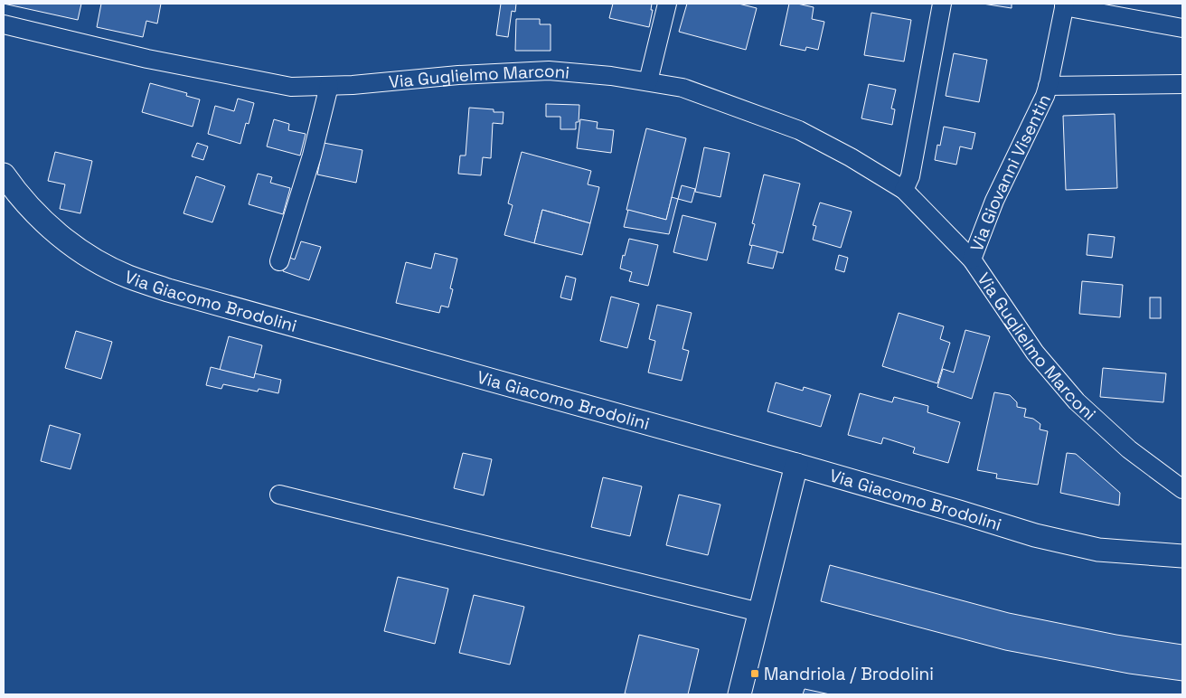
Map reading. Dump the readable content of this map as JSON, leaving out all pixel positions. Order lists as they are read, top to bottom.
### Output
{
  "streets": {
    "street": ["Via Guglielmo Marconi", "Via Giovanni Visentin", "Via Giacomo Brodolini"]
  },
  "crossings": [
    ["Via Guglielmo Marconi", "Via Giovanni Visentin"]
  ],
  "places": {
    "transit": ["Mandriola / Brodolini"]
  }
}
